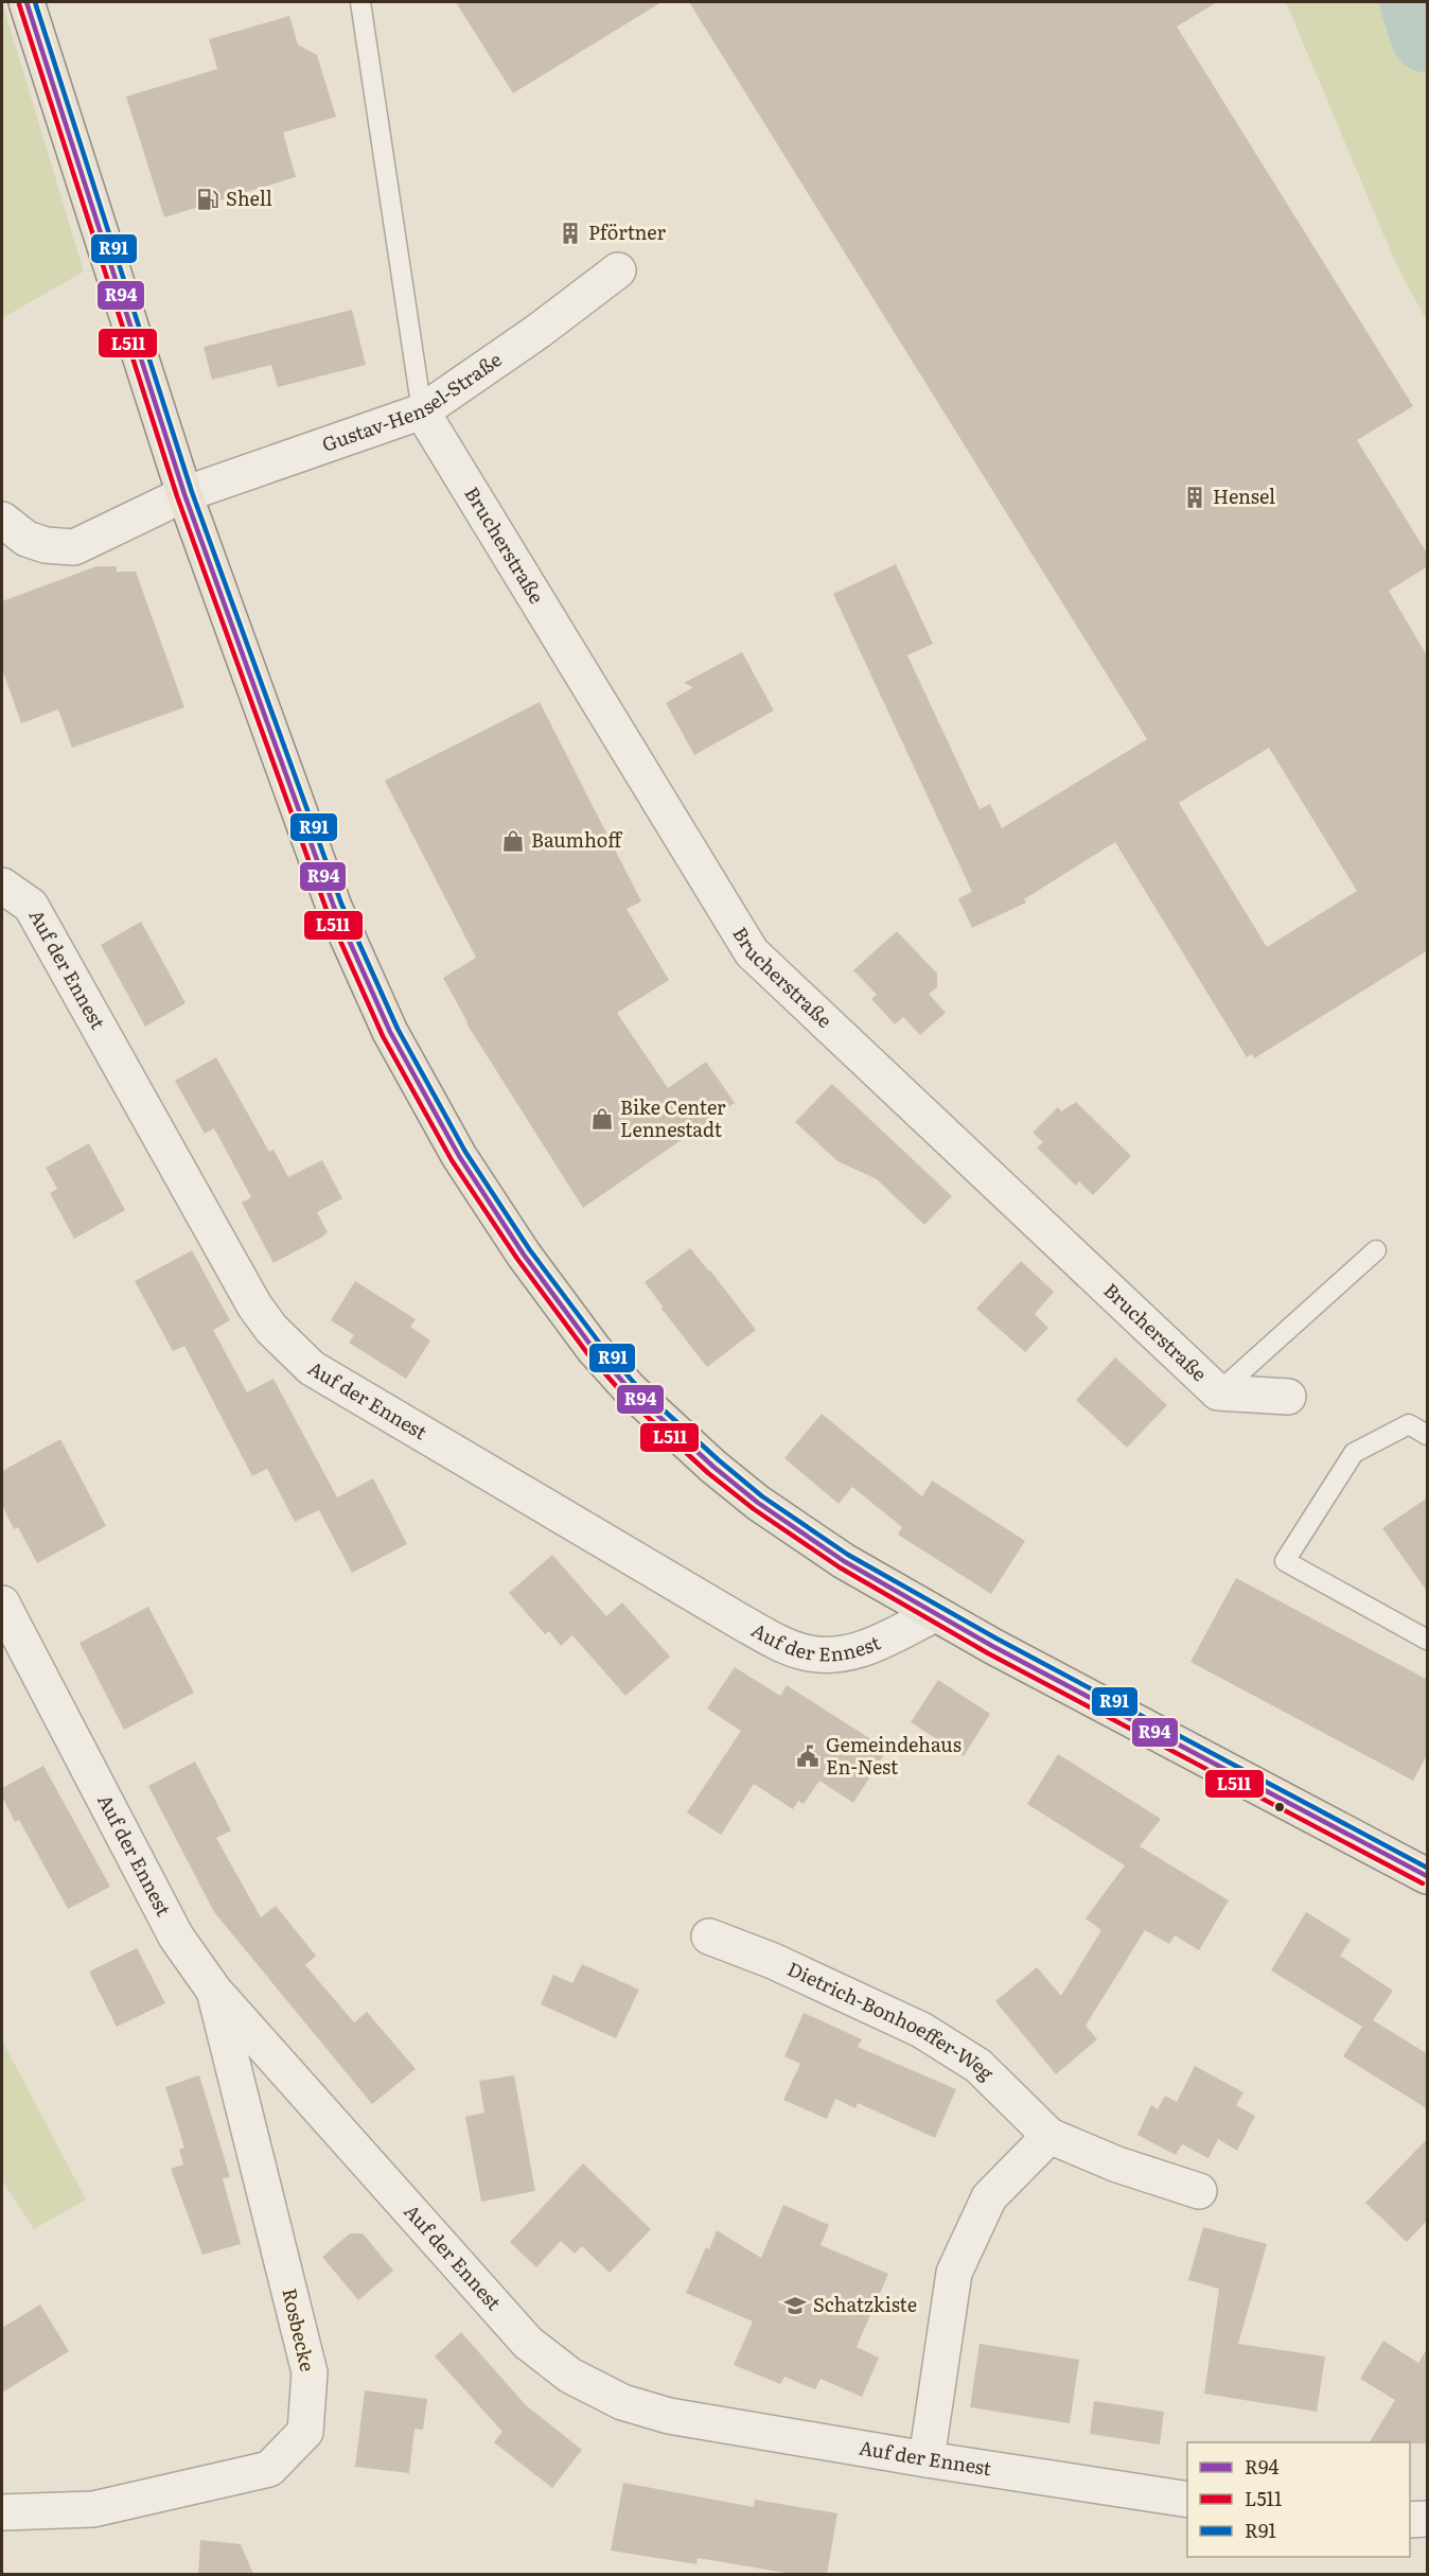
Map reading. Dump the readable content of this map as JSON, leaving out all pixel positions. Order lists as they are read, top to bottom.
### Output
{
  "streets": {
    "street": [
      "Gustav-Hensel-Straße",
      "Brucherstraße",
      "Auf der Ennest",
      "Dietrich-Bonhoeffer-Weg",
      "Rosbecke"
    ]
  },
  "crossings": [
    ["Gustav-Hensel-Straße", "Brucherstraße"],
    ["Auf der Ennest", "Rosbecke"]
  ],
  "places": {
    "fuel station": ["Shell"],
    "building": ["Pförtner", "Hensel"],
    "shop": ["Baumhoff", "Bike Center Lennestadt"],
    "public building": ["Gemeindehaus En-Nest"],
    "school or university": ["Schatzkiste"]
  },
  "lines": ["transit line R94", "transit line R91", "transit line L511"],
  "legend": ["R94", "L511", "R91"]
}
